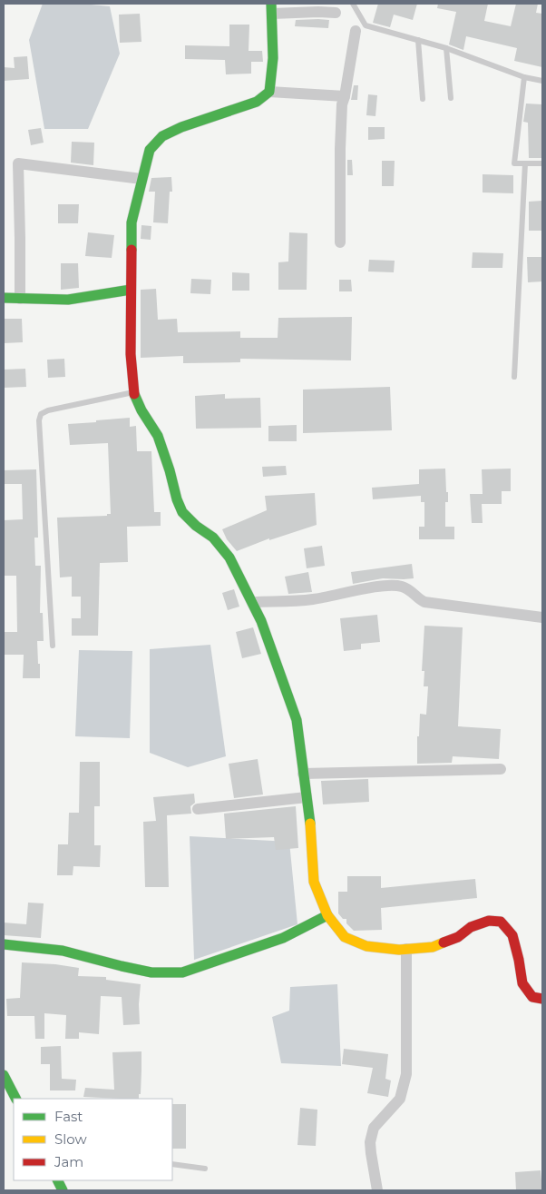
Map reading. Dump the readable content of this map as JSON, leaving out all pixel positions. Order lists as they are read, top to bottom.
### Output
{
  "legend": ["Fast", "Slow", "Jam"]
}
